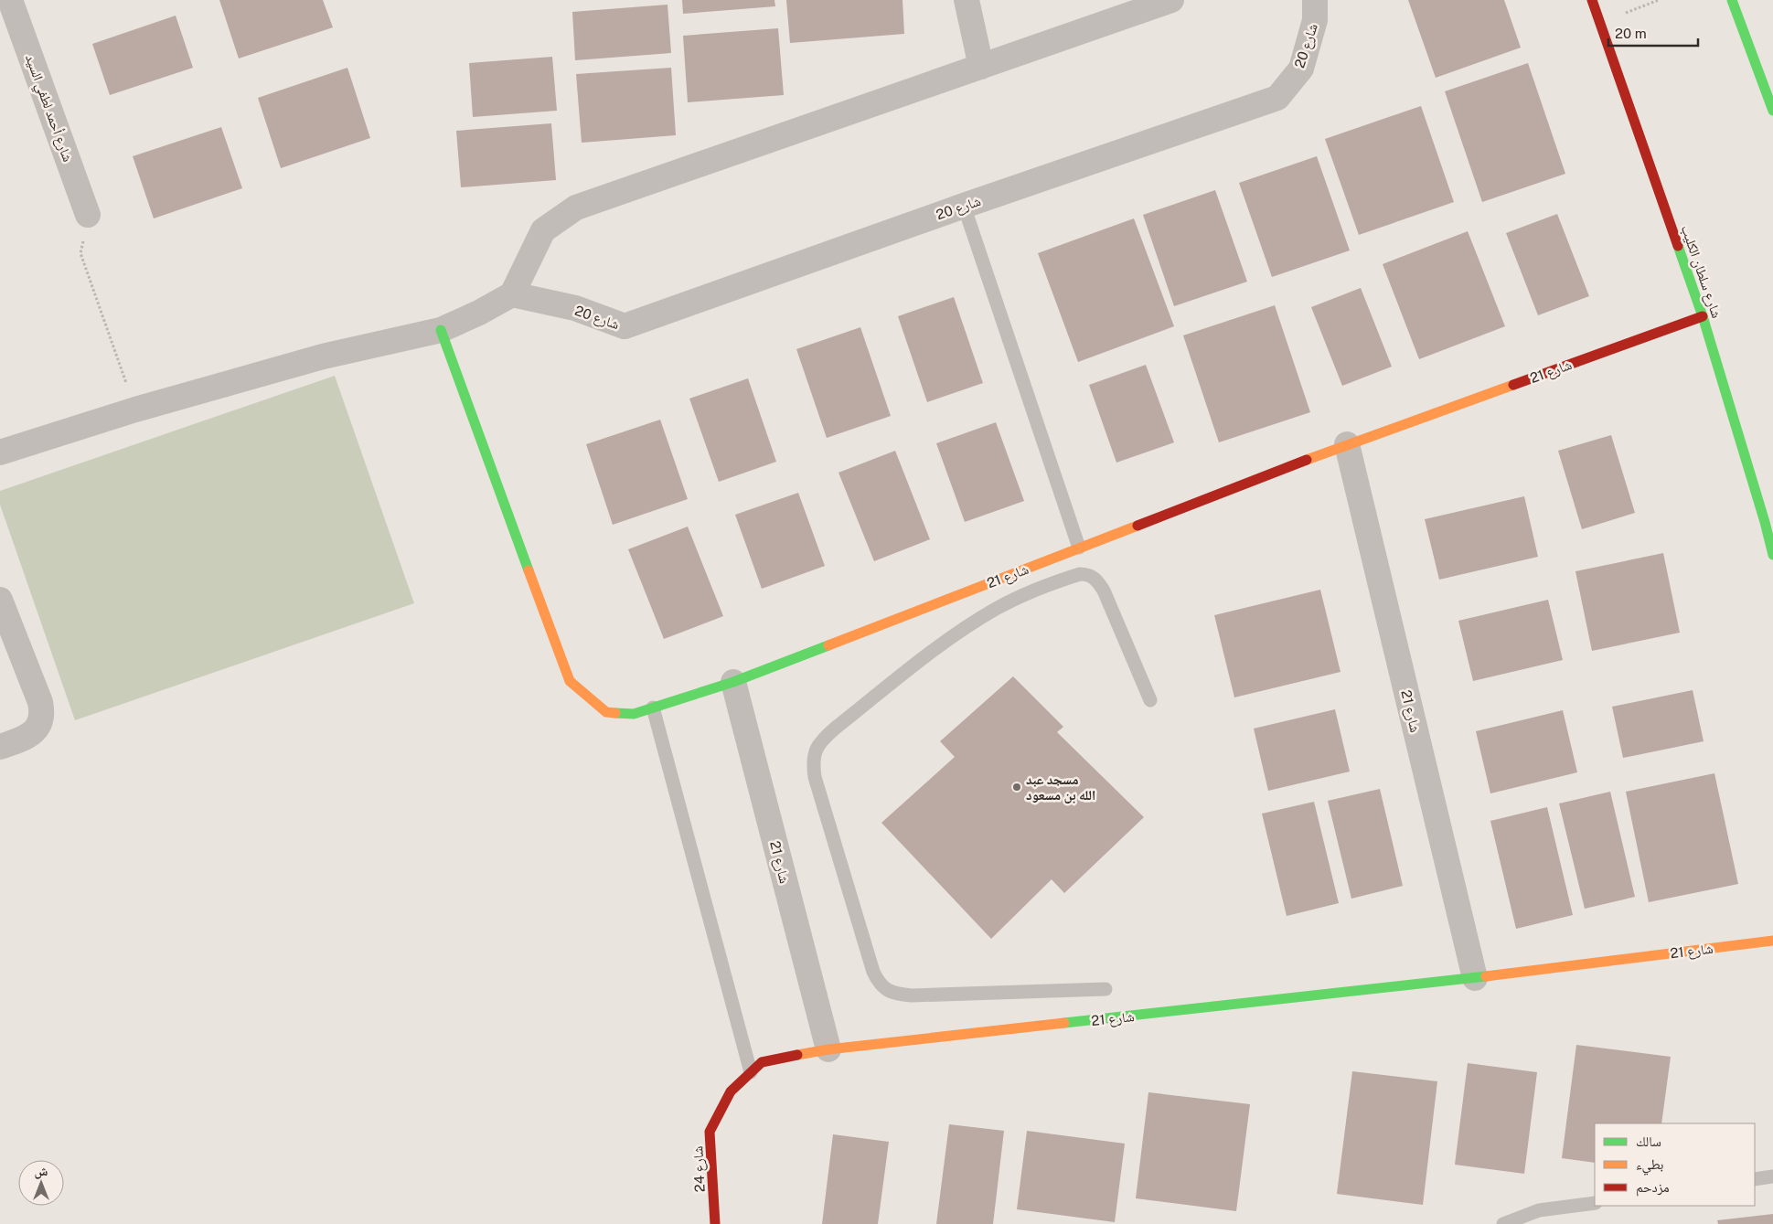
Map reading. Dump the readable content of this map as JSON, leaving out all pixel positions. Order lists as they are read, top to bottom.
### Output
{
  "streets": {
    "street": [
      "شارع 20",
      "شارع أحمد لطفي السيد",
      "شارع سلطان الكليب",
      "شارع 21",
      "شارع 24"
    ]
  },
  "crossings": [
    ["شارع سلطان الكليب", "شارع 21"],
    ["شارع 21", "شارع 24"]
  ],
  "places": ["مسجد عبد الله بن مسعود"],
  "legend": ["سالك", "بطيء", "مزدحم"],
  "scale_bar": "20 m",
  "north": "top"
}
